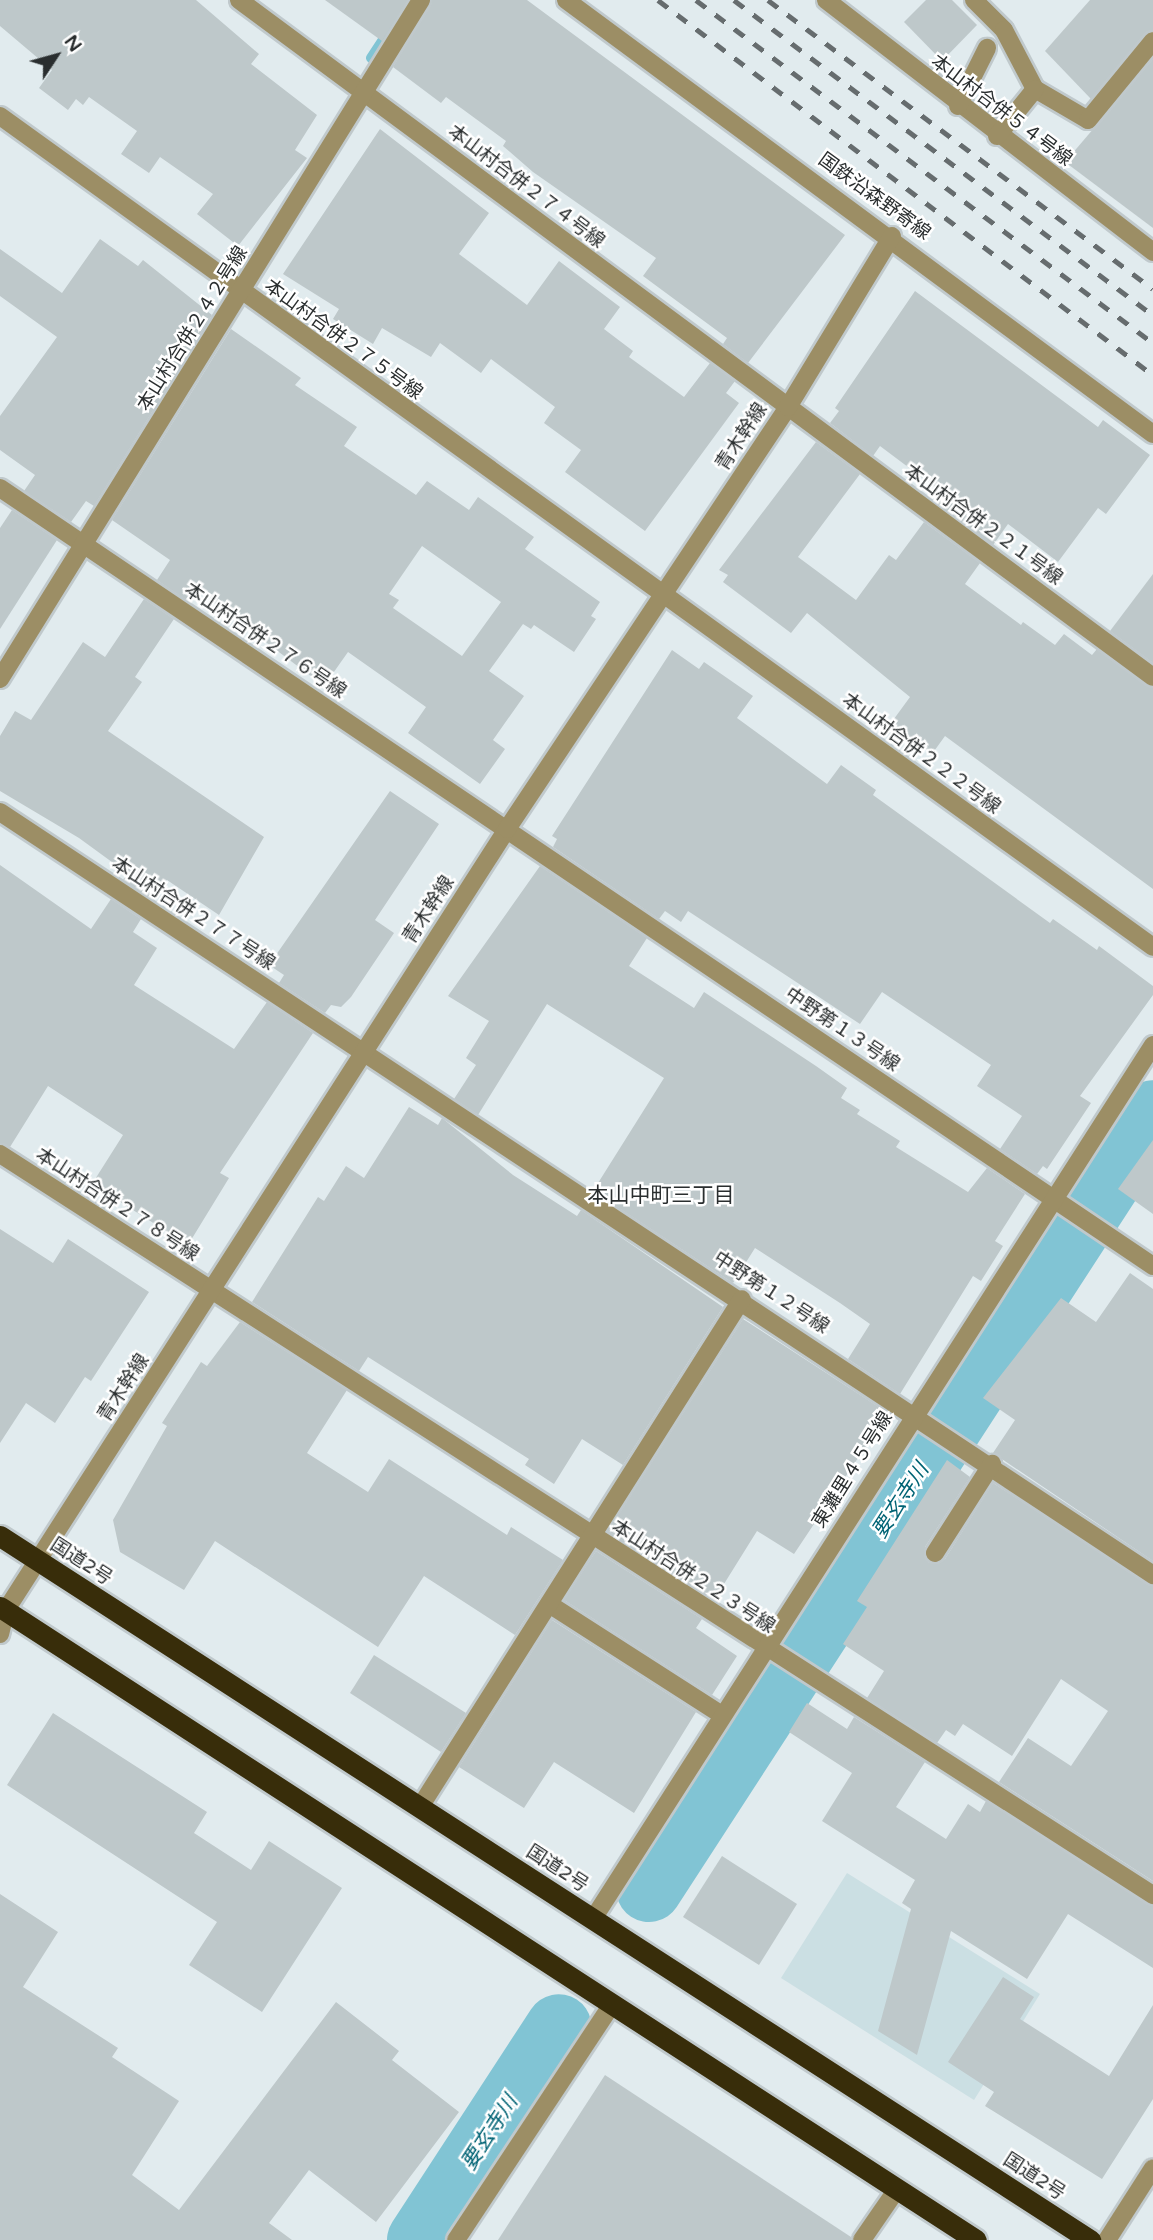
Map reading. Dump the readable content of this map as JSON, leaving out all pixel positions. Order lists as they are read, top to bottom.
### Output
{
  "streets": {
    "highway": ["国道2号"],
    "street": [
      "本山村合併５４号線",
      "本山村合併２７４号線",
      "国鉄沿森野寄線",
      "本山村合併２４２号線",
      "本山村合併２７５号線",
      "青木幹線",
      "本山村合併２２１号線",
      "本山村合併２７６号線",
      "本山村合併２２２号線",
      "本山村合併２７７号線",
      "中野第１３号線",
      "本山村合併２７８号線",
      "中野第１２号線",
      "東灘里４５号線",
      "本山村合併２２３号線"
    ]
  },
  "crossings": [
    ["本山村合併２７４号線", "本山村合併２４２号線"],
    ["本山村合併２７４号線", "青木幹線"],
    ["本山村合併２７４号線", "本山村合併２２１号線"],
    ["国鉄沿森野寄線", "青木幹線"],
    ["本山村合併２４２号線", "本山村合併２７５号線"],
    ["本山村合併２４２号線", "本山村合併２７６号線"],
    ["本山村合併２７５号線", "青木幹線"],
    ["本山村合併２７５号線", "本山村合併２２２号線"],
    ["青木幹線", "本山村合併２２１号線"],
    ["青木幹線", "本山村合併２７６号線"],
    ["青木幹線", "本山村合併２２２号線"],
    ["青木幹線", "本山村合併２７７号線"],
    ["青木幹線", "中野第１３号線"],
    ["青木幹線", "本山村合併２７８号線"],
    ["青木幹線", "中野第１２号線"],
    ["青木幹線", "国道2号"],
    ["青木幹線", "本山村合併２２３号線"],
    ["本山村合併２７６号線", "中野第１３号線"],
    ["本山村合併２７７号線", "中野第１２号線"],
    ["中野第１３号線", "東灘里４５号線"],
    ["本山村合併２７８号線", "本山村合併２２３号線"],
    ["中野第１２号線", "東灘里４５号線"],
    ["東灘里４５号線", "国道2号"],
    ["東灘里４５号線", "本山村合併２２３号線"]
  ],
  "districts": ["本山中町三丁目"],
  "water": ["要玄寺川"],
  "north": "top right"
}
